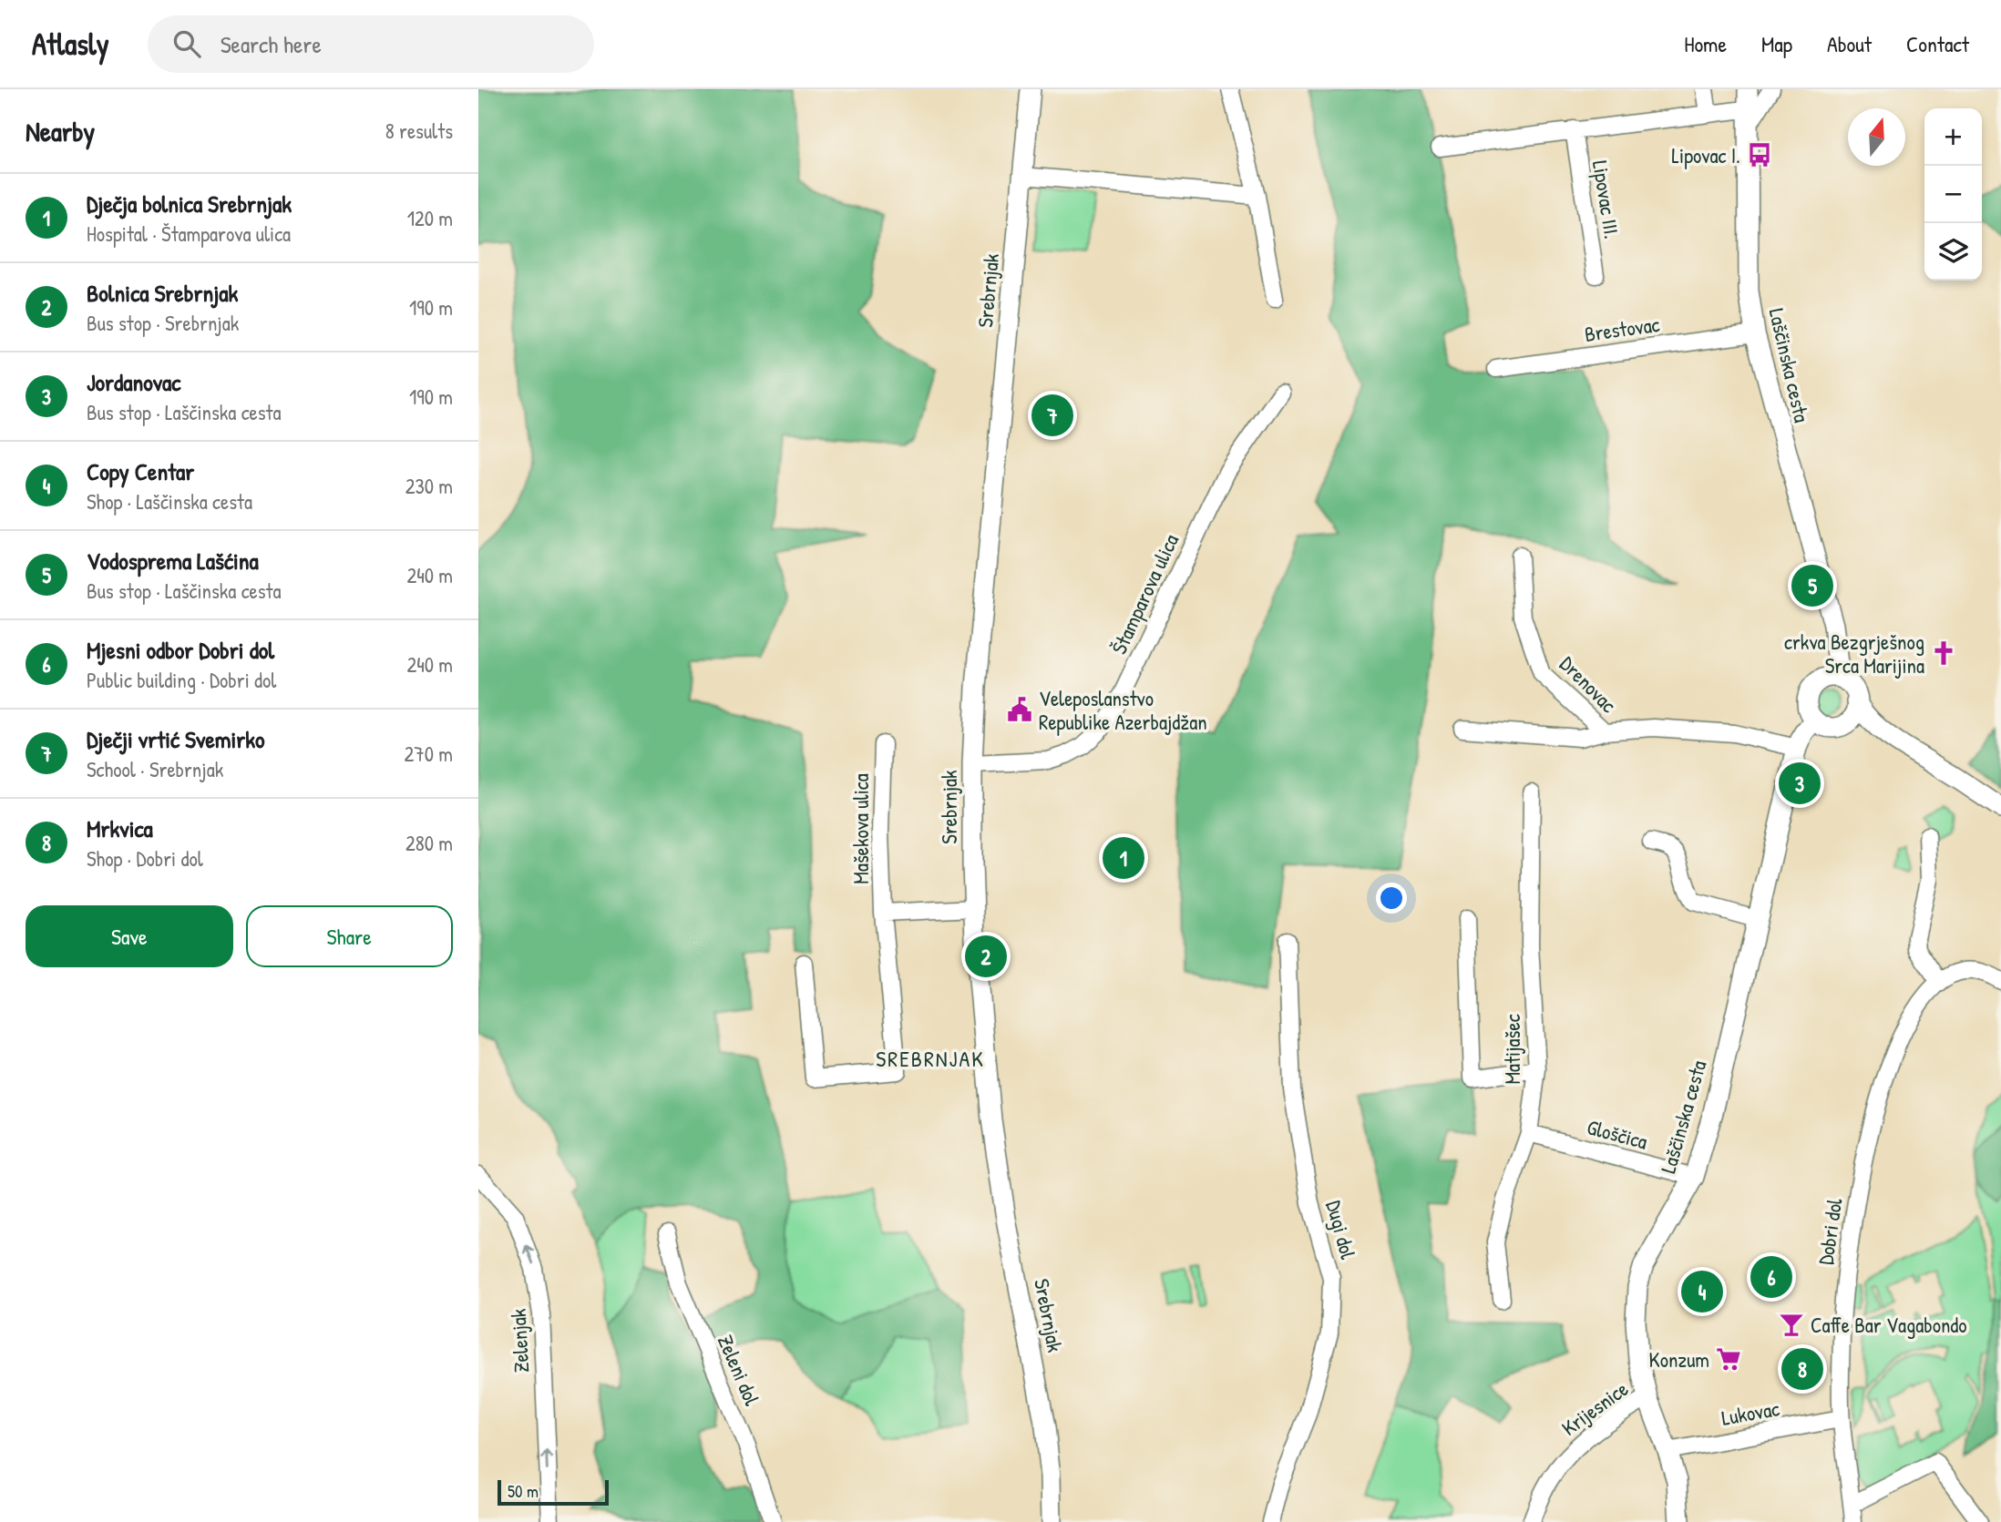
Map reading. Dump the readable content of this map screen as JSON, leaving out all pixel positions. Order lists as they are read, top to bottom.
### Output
{
  "streets": {
    "main road": ["Srebrnjak", "Laščinska cesta"],
    "street": [
      "Lipovac III.",
      "Brestovac",
      "Štamparova ulica",
      "Drenovac",
      "Mašekova ulica",
      "Matijašec",
      "Gloščica",
      "Dugi dol",
      "Dobri dol",
      "Zelenjak",
      "Zeleni dol",
      "Krijesnice",
      "Lukovac"
    ]
  },
  "crossings": [
    ["Srebrnjak", "Štamparova ulica"],
    ["Srebrnjak", "Mašekova ulica"],
    ["Brestovac", "Laščinska cesta"],
    ["Laščinska cesta", "Drenovac"],
    ["Laščinska cesta", "Gloščica"],
    ["Laščinska cesta", "Krijesnice"],
    ["Laščinska cesta", "Lukovac"],
    ["Matijašec", "Gloščica"],
    ["Dobri dol", "Lukovac"]
  ],
  "one_way": ["Zelenjak"],
  "districts": ["SREBRNJAK"],
  "places": {
    "bus stop": ["Lipovac I."],
    "church": ["crkva Bezgrješnog Srca Marijina"],
    "public building": ["Veleposlanstvo Republike Azerbajdžan"],
    "bar": ["Caffe Bar Vagabondo"],
    "supermarket": ["Konzum"]
  },
  "scale_bar": "50 m",
  "north": "top",
  "page": {
    "header": "Atlasly",
    "search": "Search here",
    "nav": [
      "Home",
      "Map",
      "About",
      "Contact"
    ],
    "heading": ["Nearby", "8 results"],
    "map_buttons": ["+", "−"],
    "list": [
      {
        "mark": "1",
        "name": "Dječja bolnica Srebrnjak",
        "note": "Hospital · Štamparova ulica",
        "value": "120 m"
      },
      {
        "mark": "2",
        "name": "Bolnica Srebrnjak",
        "note": "Bus stop · Srebrnjak",
        "value": "190 m"
      },
      {
        "mark": "3",
        "name": "Jordanovac",
        "note": "Bus stop · Laščinska cesta",
        "value": "190 m"
      },
      {
        "mark": "4",
        "name": "Copy Centar",
        "note": "Shop · Laščinska cesta",
        "value": "230 m"
      },
      {
        "mark": "5",
        "name": "Vodosprema Lašćina",
        "note": "Bus stop · Laščinska cesta",
        "value": "240 m"
      },
      {
        "mark": "6",
        "name": "Mjesni odbor Dobri dol",
        "note": "Public building · Dobri dol",
        "value": "240 m"
      },
      {
        "mark": "7",
        "name": "Dječji vrtić Svemirko",
        "note": "School · Srebrnjak",
        "value": "270 m"
      },
      {
        "mark": "8",
        "name": "Mrkvica",
        "note": "Shop · Dobri dol",
        "value": "280 m"
      }
    ],
    "pins": [
      "7",
      "5",
      "3",
      "1",
      "2",
      "6",
      "4",
      "8"
    ],
    "buttons": ["Save", "Share"],
    "scale": "50 m"
  }
}
